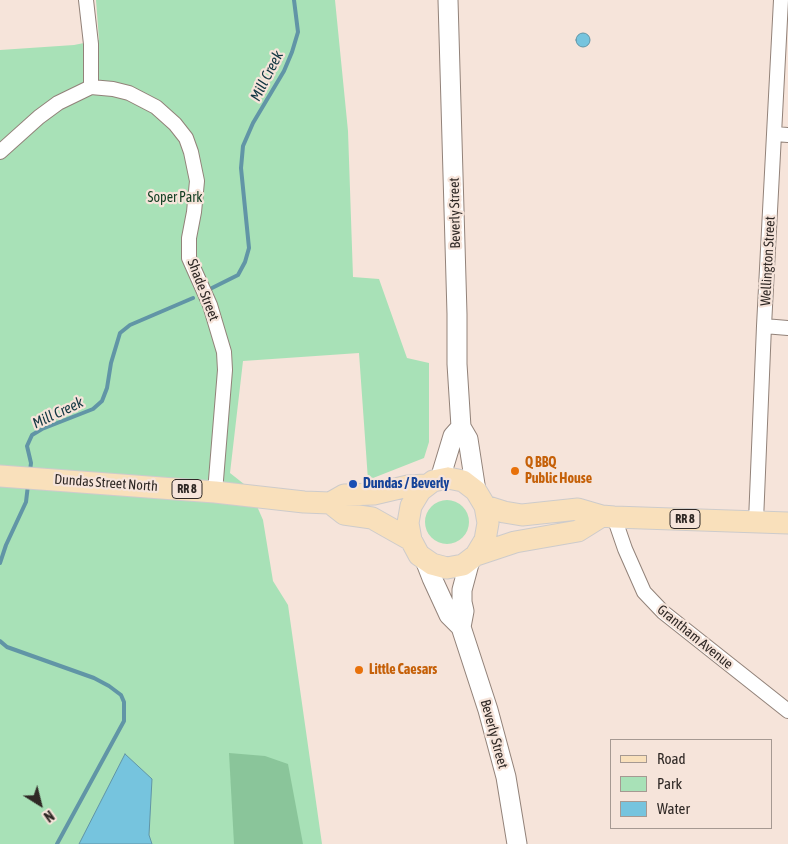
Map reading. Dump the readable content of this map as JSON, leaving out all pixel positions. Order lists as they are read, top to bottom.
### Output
{
  "streets": {
    "main road": ["Dundas Street North", "RR 8"],
    "street": [
      "Beverly Street",
      "Wellington Street",
      "Shade Street",
      "Grantham Avenue"
    ]
  },
  "crossings": [
    ["Beverly Street", "Dundas Street North"],
    ["Beverly Street", "RR 8"],
    ["Wellington Street", "RR 8"],
    ["Shade Street", "Dundas Street North"],
    ["Dundas Street North", "RR 8"],
    ["RR 8", "Grantham Avenue"]
  ],
  "water": ["Mill Creek"],
  "parks": ["Soper Park"],
  "places": ["Q BBQ Public House", "Dundas / Beverly", "Little Caesars"],
  "legend": ["Road", "Park", "Water"],
  "north": "bottom right"
}
